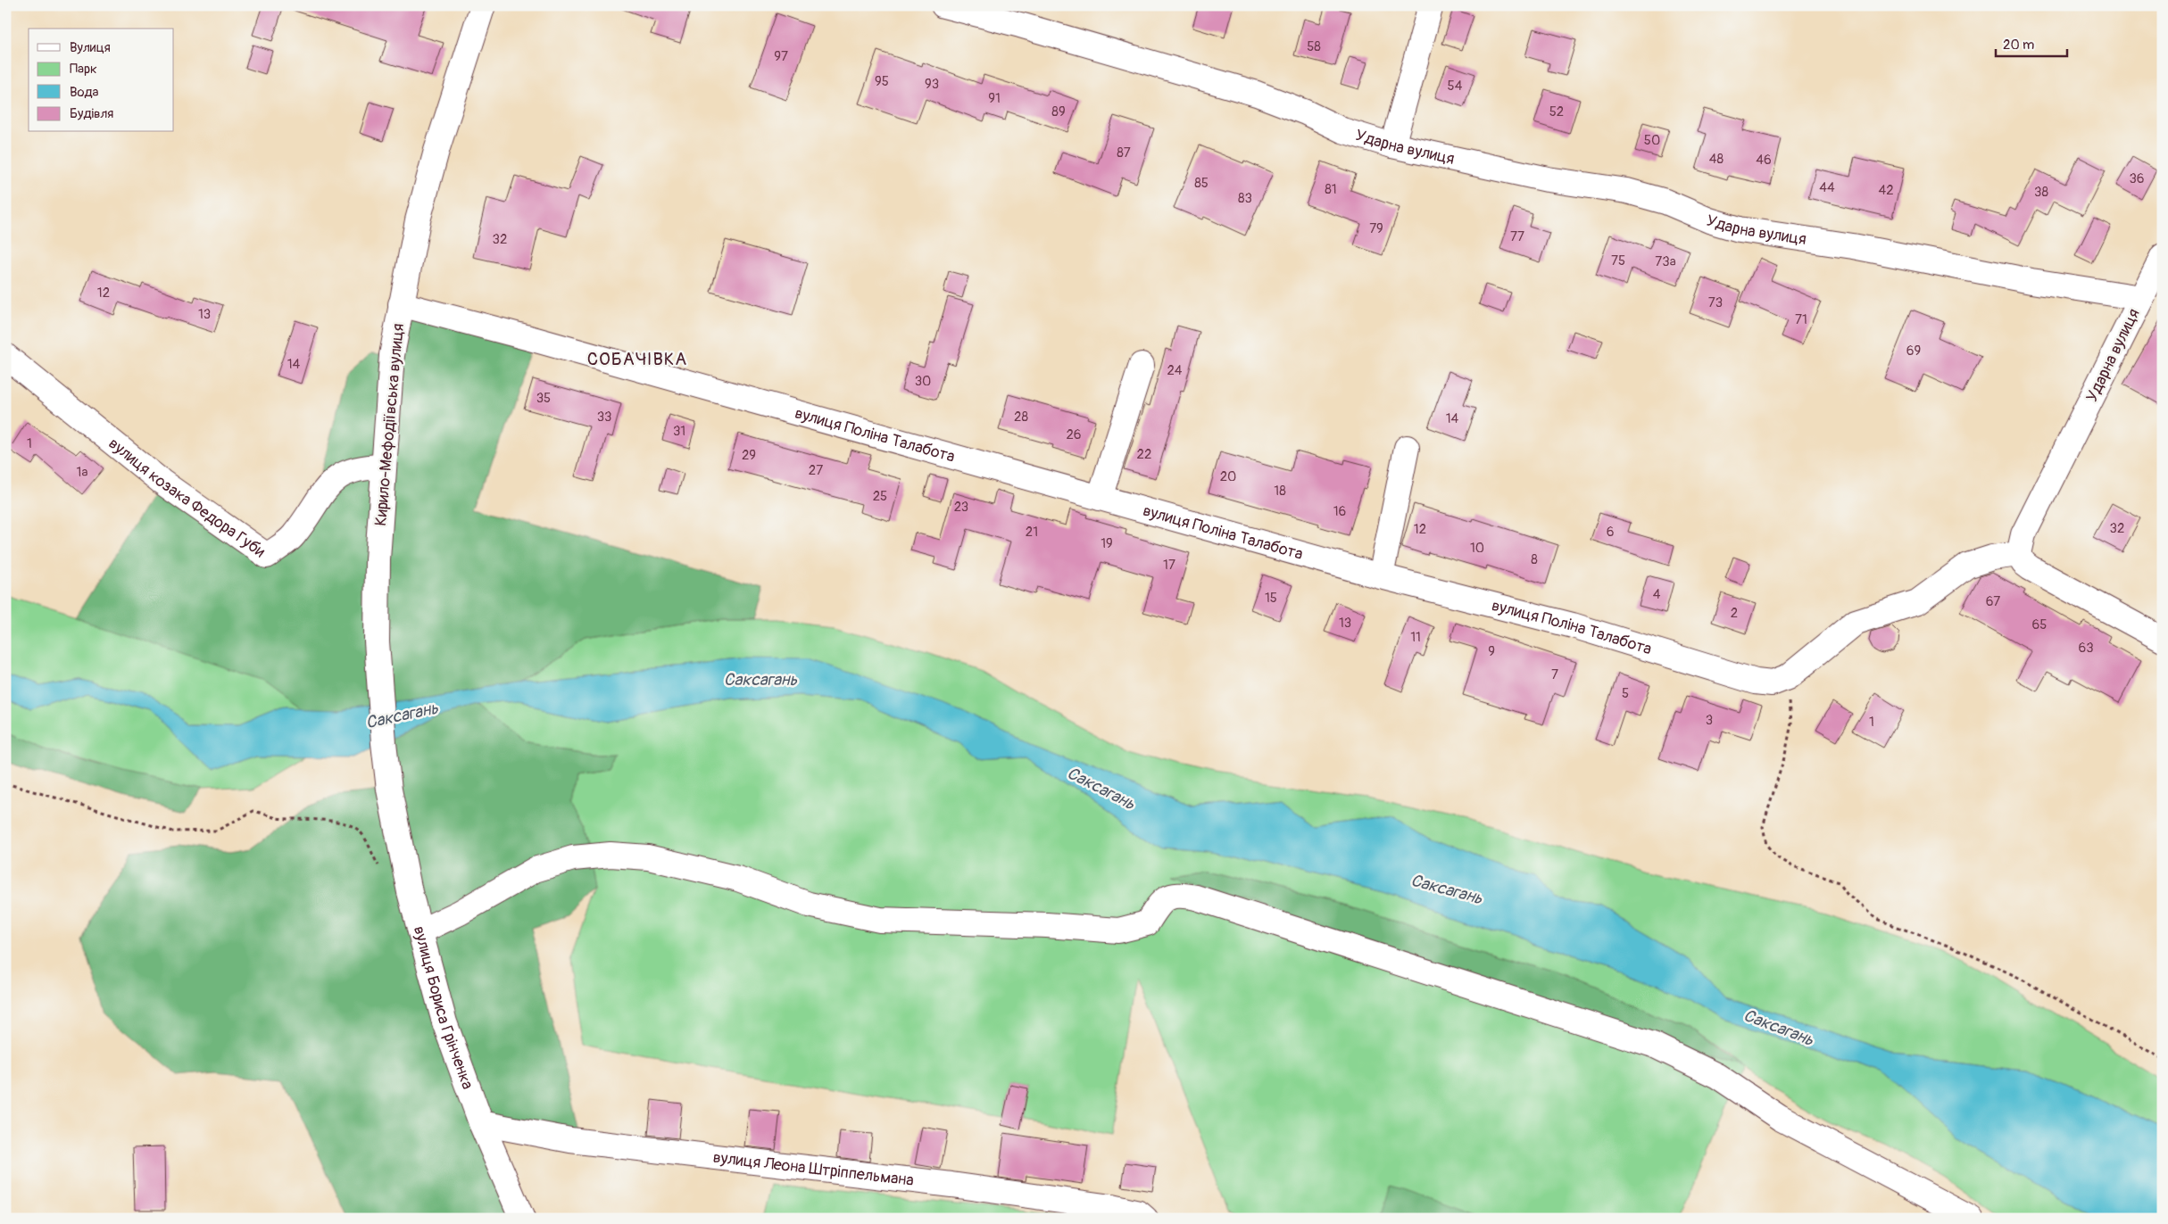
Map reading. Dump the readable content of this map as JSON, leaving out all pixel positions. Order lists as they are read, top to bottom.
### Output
{
  "streets": {
    "street": [
      "Ударна вулиця",
      "Кирило-Мефодіївська вулиця",
      "вулиця Поліна Талабота",
      "вулиця козака Федора Губи",
      "вулиця Бориса Грінченка",
      "вулиця Леона Штріппельмана"
    ]
  },
  "crossings": [
    ["Ударна вулиця", "вулиця Поліна Талабота"],
    ["Кирило-Мефодіївська вулиця", "вулиця Поліна Талабота"],
    ["Кирило-Мефодіївська вулиця", "вулиця козака Федора Губи"],
    ["Кирило-Мефодіївська вулиця", "вулиця Бориса Грінченка"],
    ["вулиця Бориса Грінченка", "вулиця Леона Штріппельмана"]
  ],
  "districts": ["СОБАЧІВКА"],
  "water": ["Саксагань"],
  "house_numbers": [
    "58",
    "97",
    "95",
    "93",
    "54",
    "91",
    "89",
    "52",
    "50",
    "87",
    "48",
    "46",
    "36",
    "85",
    "44",
    "81",
    "42",
    "38",
    "83",
    "79",
    "77",
    "32",
    "75",
    "73а",
    "12",
    "73",
    "13",
    "71",
    "69",
    "14",
    "24",
    "30",
    "35",
    "33",
    "28",
    "14",
    "31",
    "26",
    "1",
    "22",
    "29",
    "27",
    "1а",
    "20",
    "18",
    "25",
    "23",
    "16",
    "32",
    "12",
    "21",
    "6",
    "19",
    "10",
    "8",
    "17",
    "4",
    "15",
    "67",
    "2",
    "13",
    "65",
    "11",
    "63",
    "9",
    "7",
    "5",
    "3",
    "1"
  ],
  "legend": [
    "Вулиця",
    "Парк",
    "Вода",
    "Будівля"
  ],
  "scale_bar": "20 m"
}
